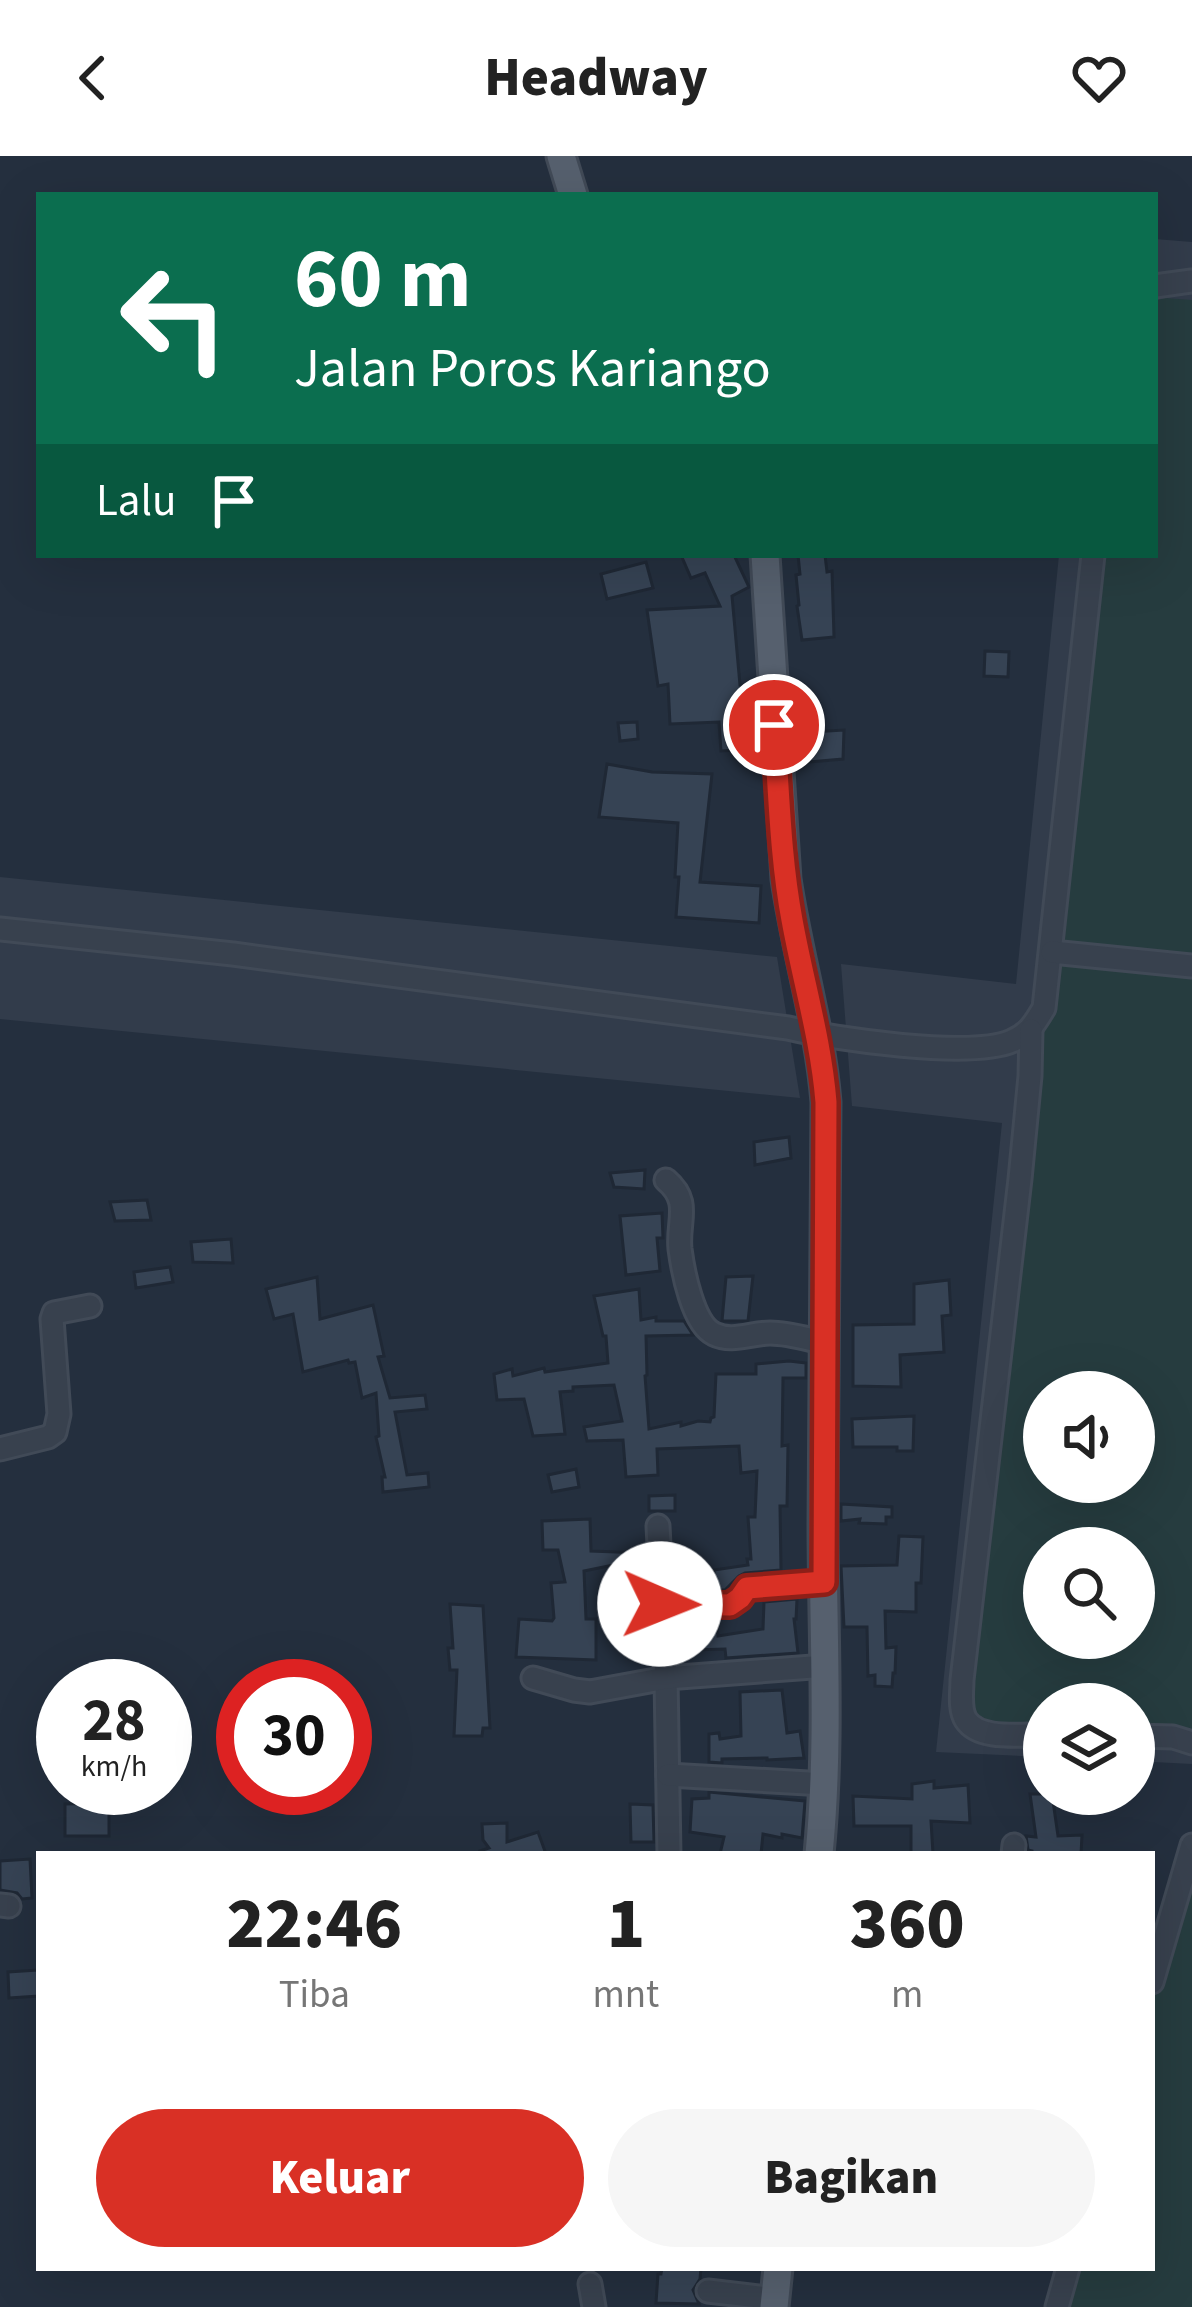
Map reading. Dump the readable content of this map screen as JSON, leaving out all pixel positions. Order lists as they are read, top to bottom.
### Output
{
  "page": {
    "header": "Headway",
    "turn": ["60 m", "Jalan Poros Kariango"],
    "then": "Lalu",
    "speed": "28 km/h",
    "limit": "30",
    "eta": [
      "22:46",
      "Tiba",
      "1",
      "mnt",
      "360",
      "m"
    ],
    "buttons": ["Keluar", "Bagikan"]
  }
}
